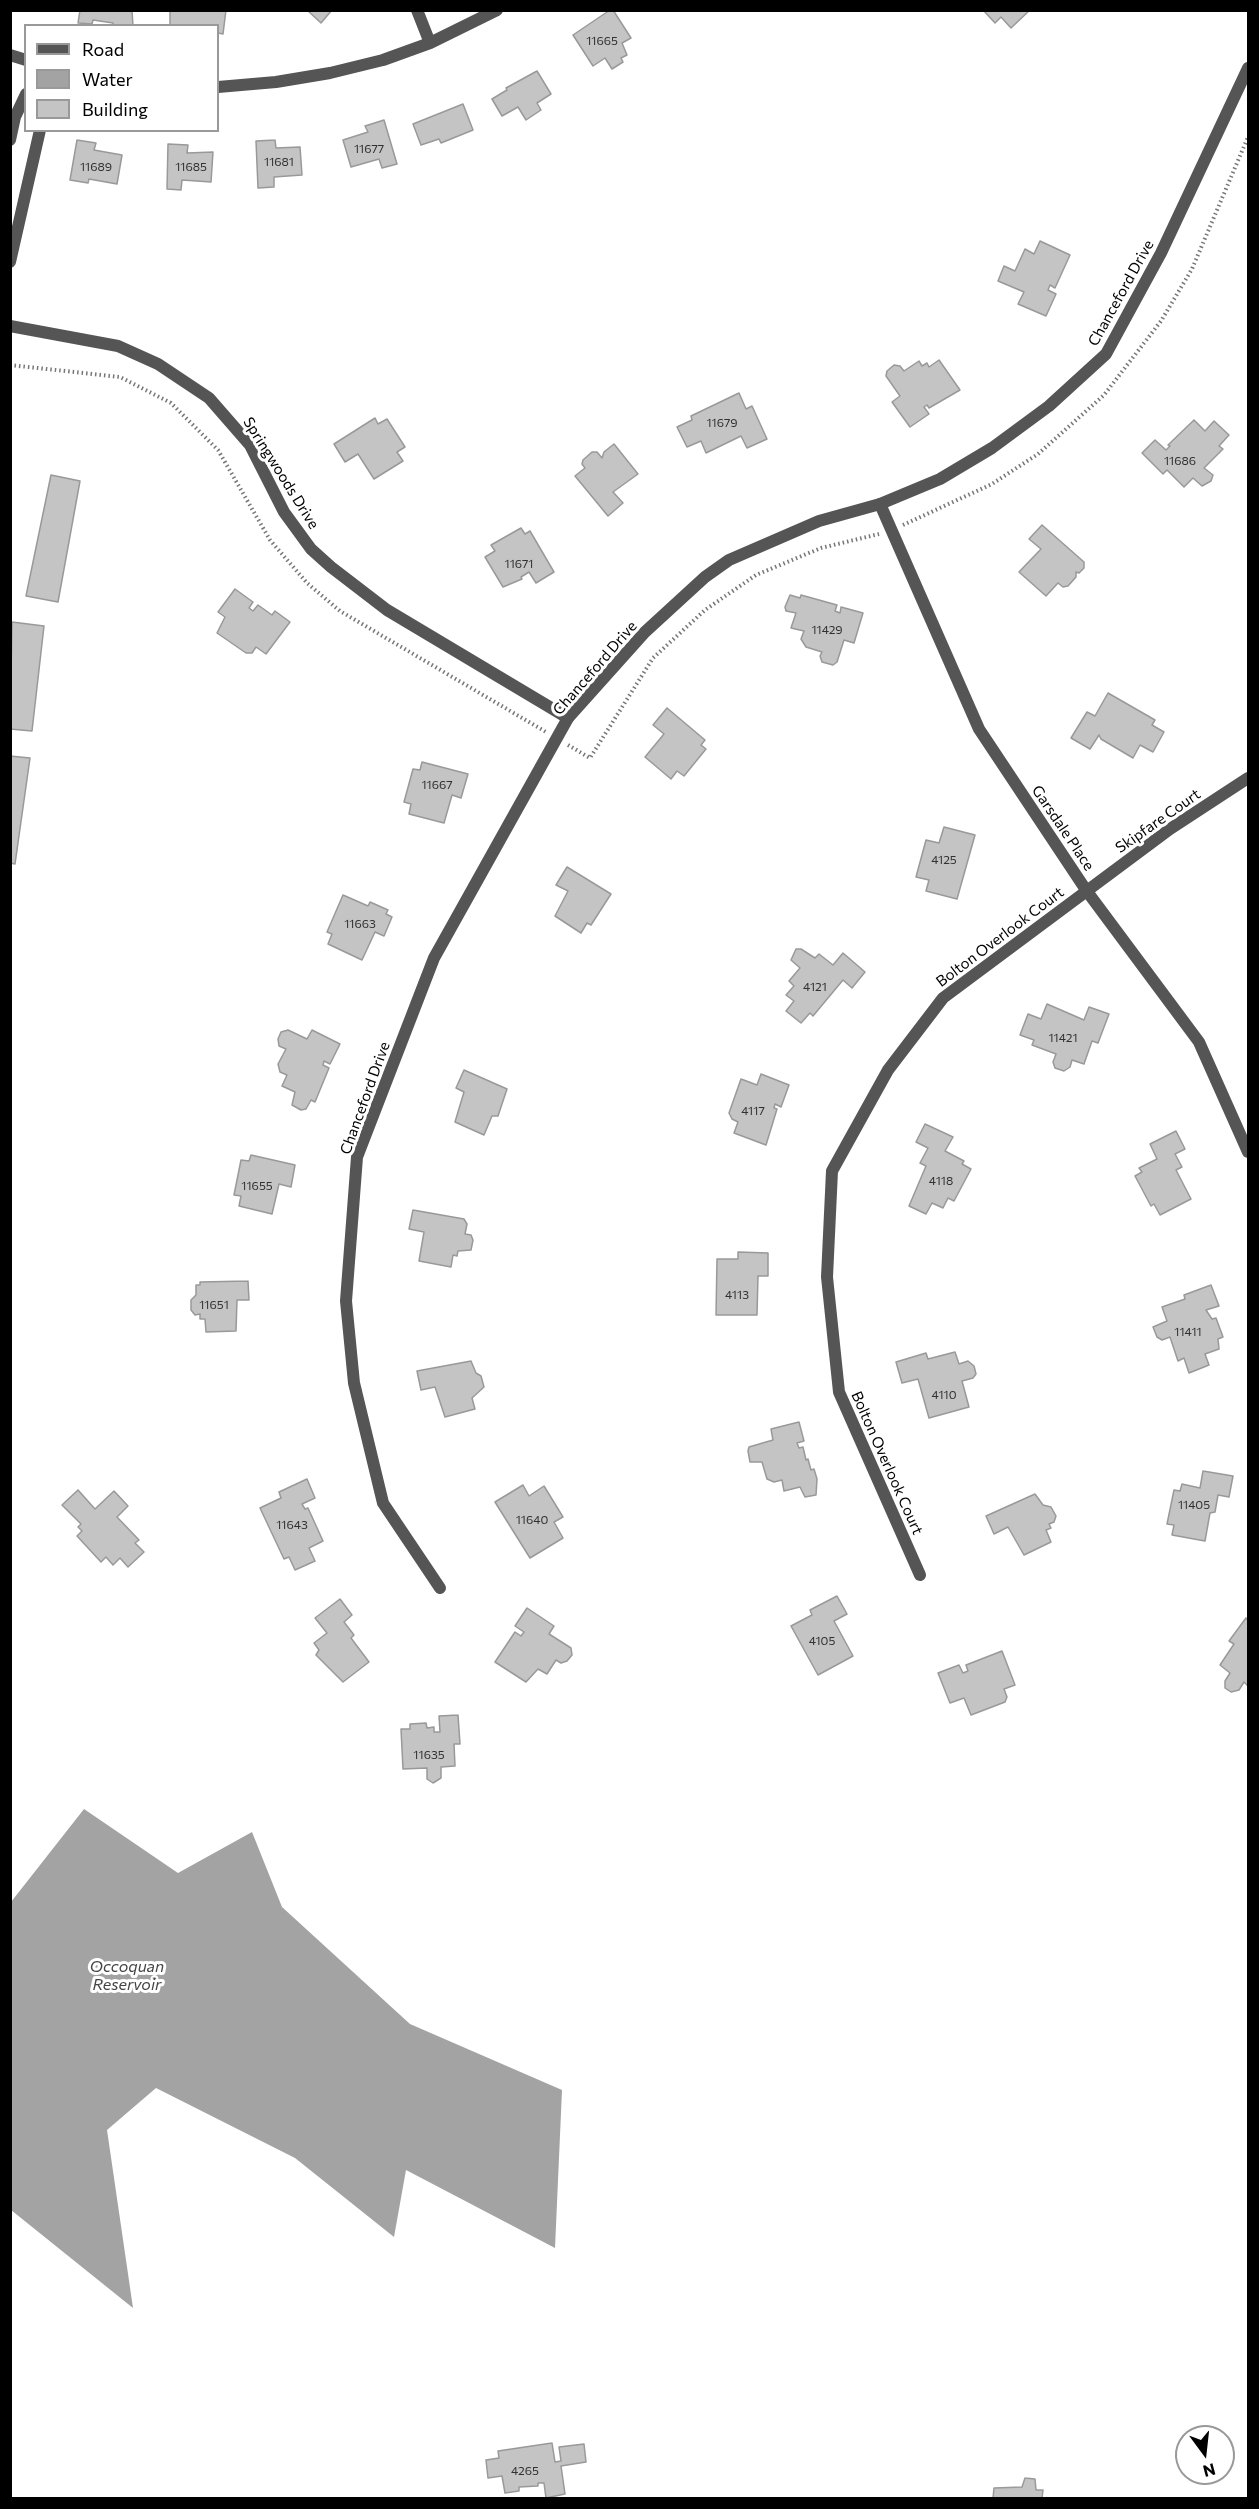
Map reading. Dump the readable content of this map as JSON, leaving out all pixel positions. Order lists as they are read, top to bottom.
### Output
{
  "streets": {
    "street": [
      "Chanceford Drive",
      "Springwoods Drive",
      "Skipfare Court",
      "Garsdale Place",
      "Bolton Overlook Court"
    ]
  },
  "crossings": [
    ["Chanceford Drive", "Springwoods Drive"],
    ["Chanceford Drive", "Garsdale Place"],
    ["Skipfare Court", "Garsdale Place"],
    ["Skipfare Court", "Bolton Overlook Court"],
    ["Garsdale Place", "Bolton Overlook Court"]
  ],
  "water": ["Occoquan Reservoir"],
  "house_numbers": [
    "11665",
    "11677",
    "11681",
    "11689",
    "11685",
    "11679",
    "11686",
    "11671",
    "11429",
    "11667",
    "4125",
    "11663",
    "4121",
    "11421",
    "4117",
    "4118",
    "11655",
    "4113",
    "11651",
    "11411",
    "4110",
    "11405",
    "11640",
    "11643",
    "4105",
    "11635",
    "4265"
  ],
  "legend": ["Road", "Water", "Building"],
  "north": "bottom"
}
